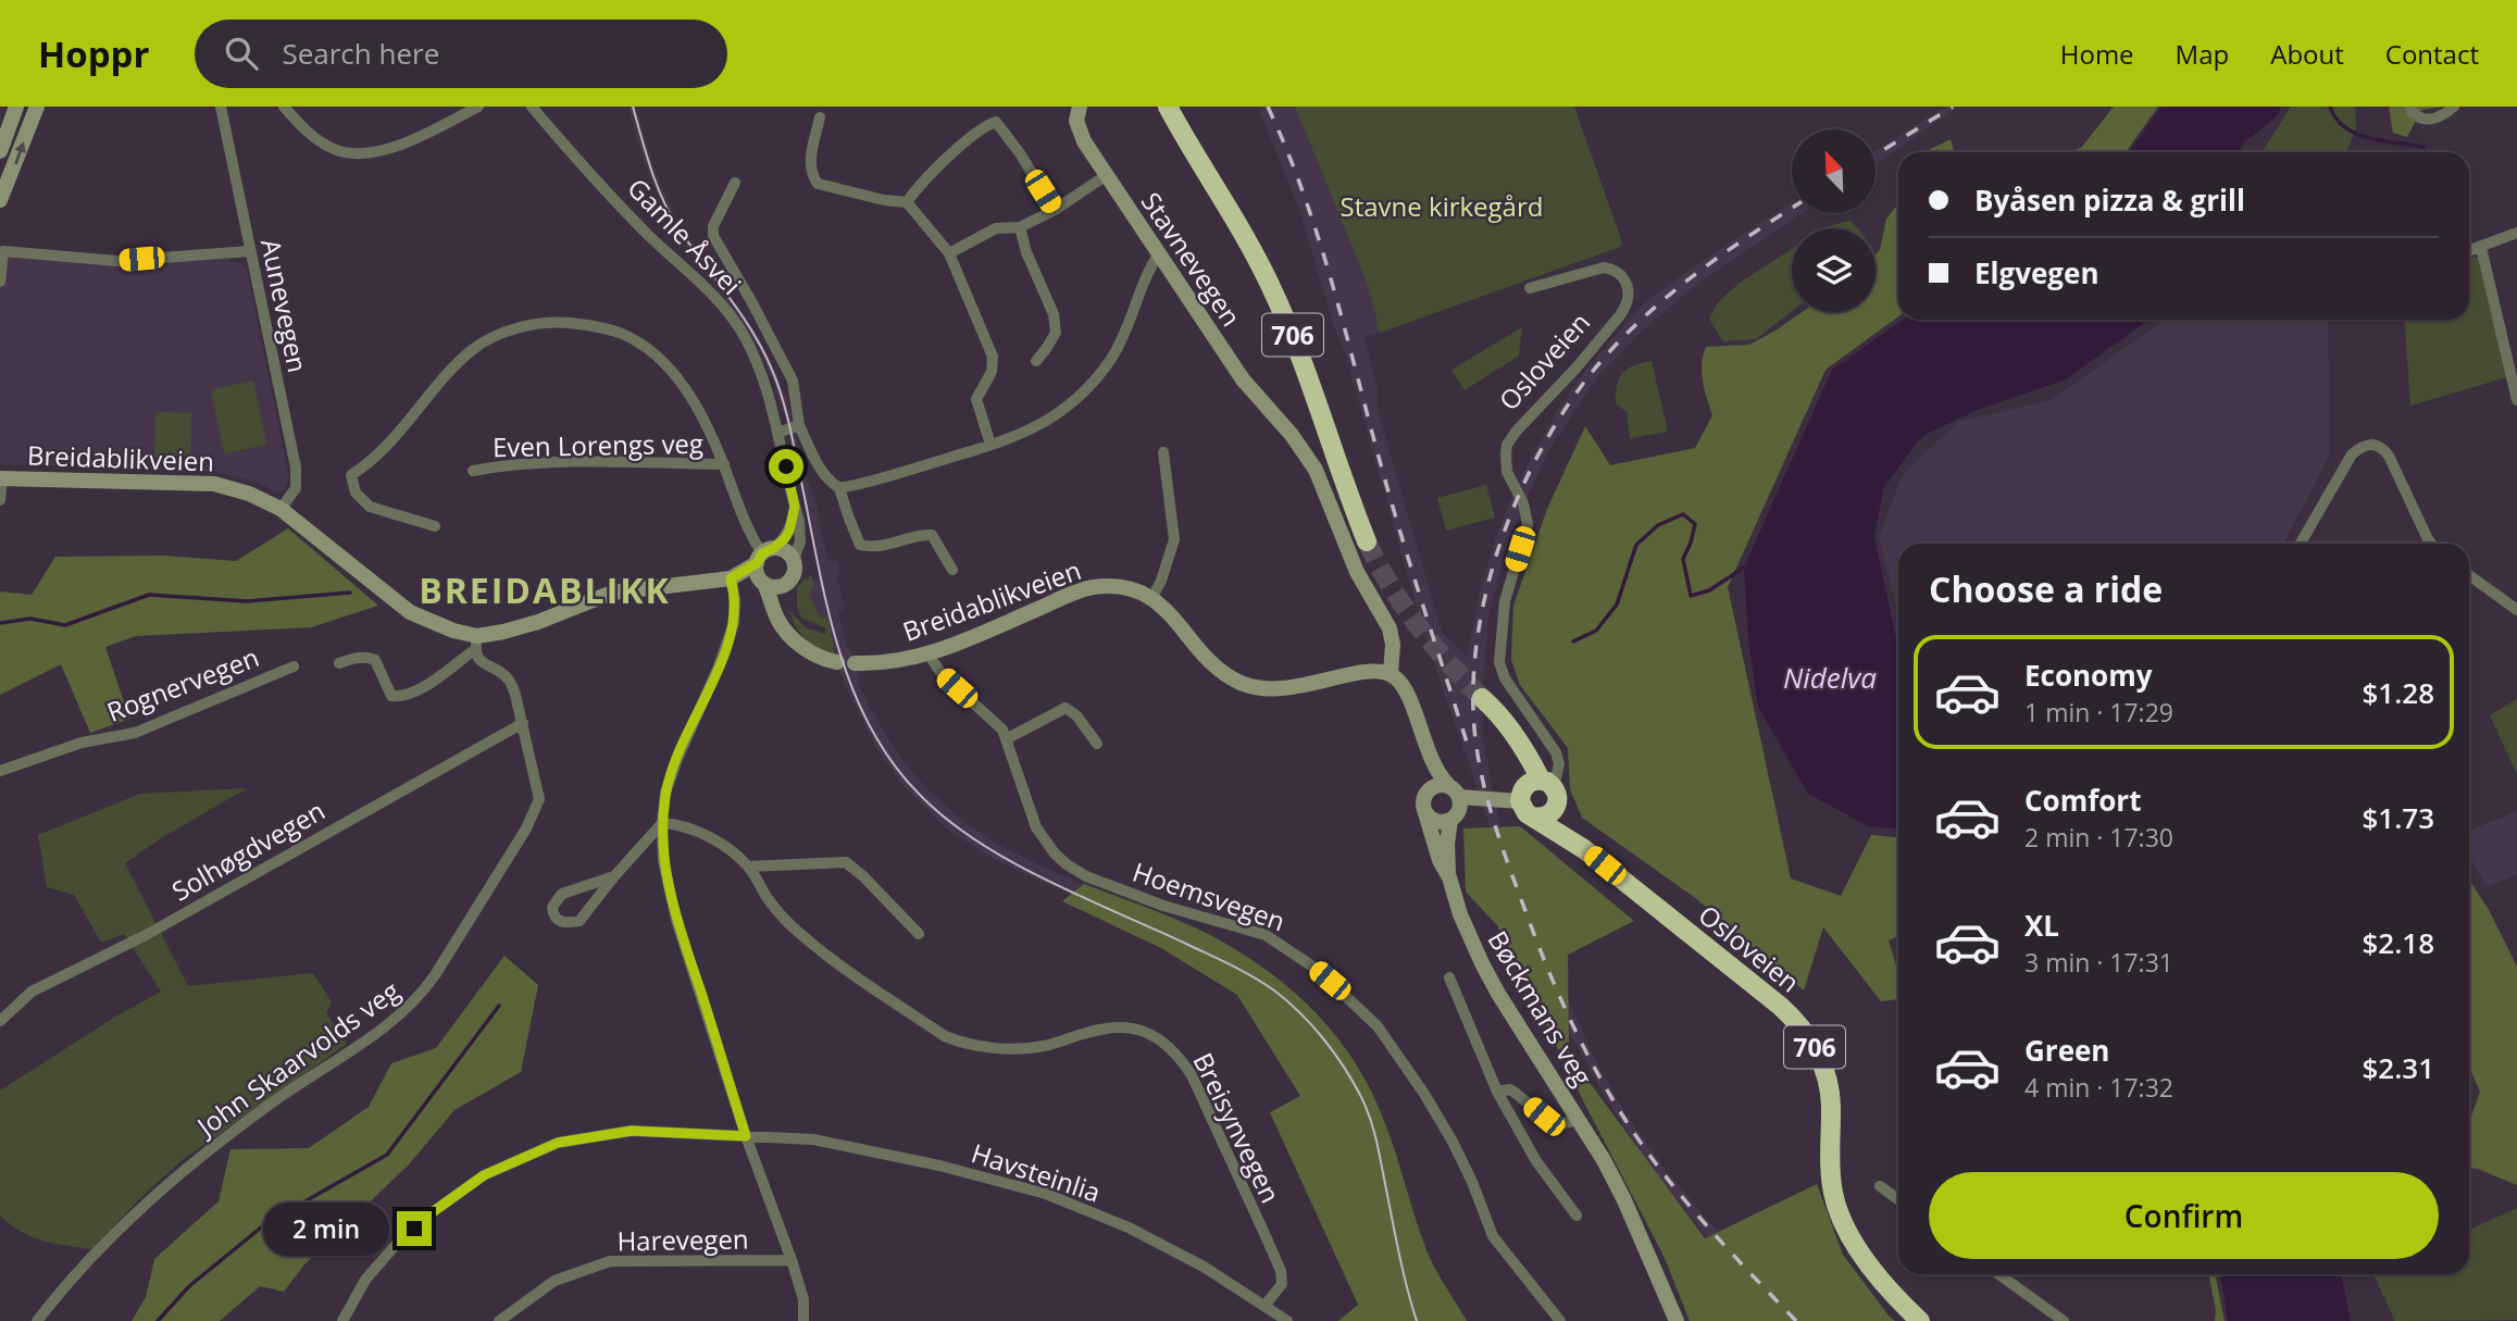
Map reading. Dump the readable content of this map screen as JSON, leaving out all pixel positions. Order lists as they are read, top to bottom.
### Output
{
  "streets": {
    "highway": ["706", "Osloveien"],
    "street": [
      "Gamle Åsvei",
      "Stavnevegen",
      "Aunevegen",
      "Even Lorengs veg",
      "Breidablikveien",
      "Rognervegen",
      "Solhøgdvegen",
      "Hoemsvegen",
      "Bøckmans veg",
      "John Skaarvolds veg",
      "Breisynvegen",
      "Havsteinlia",
      "Harevegen"
    ]
  },
  "crossings": [
    ["Gamle Åsvei", "Breidablikveien"],
    ["Aunevegen", "Breidablikveien"],
    ["Osloveien", "Bøckmans veg"],
    ["Breidablikveien", "Hoemsvegen"],
    ["Breidablikveien", "John Skaarvolds veg"],
    ["Solhøgdvegen", "John Skaarvolds veg"],
    ["Breisynvegen", "Havsteinlia"]
  ],
  "districts": ["BREIDABLIKK"],
  "water": ["Nidelva"],
  "parks": ["Stavne kirkegård"],
  "north": "top left",
  "page": {
    "header": "Hoppr",
    "search": "Search here",
    "nav": [
      "Home",
      "Map",
      "About",
      "Contact"
    ],
    "banner": ["Byåsen pizza & grill", "Elgvegen"],
    "heading": "Choose a ride",
    "list": [
      {
        "name": "Economy",
        "note": "1 min · 17:29",
        "value": "$1.28"
      },
      {
        "name": "Comfort",
        "note": "2 min · 17:30",
        "value": "$1.73"
      },
      {
        "name": "XL",
        "note": "3 min · 17:31",
        "value": "$2.18"
      },
      {
        "name": "Green",
        "note": "4 min · 17:32",
        "value": "$2.31"
      }
    ],
    "buttons": "Confirm",
    "bubble": "2 min"
  }
}
